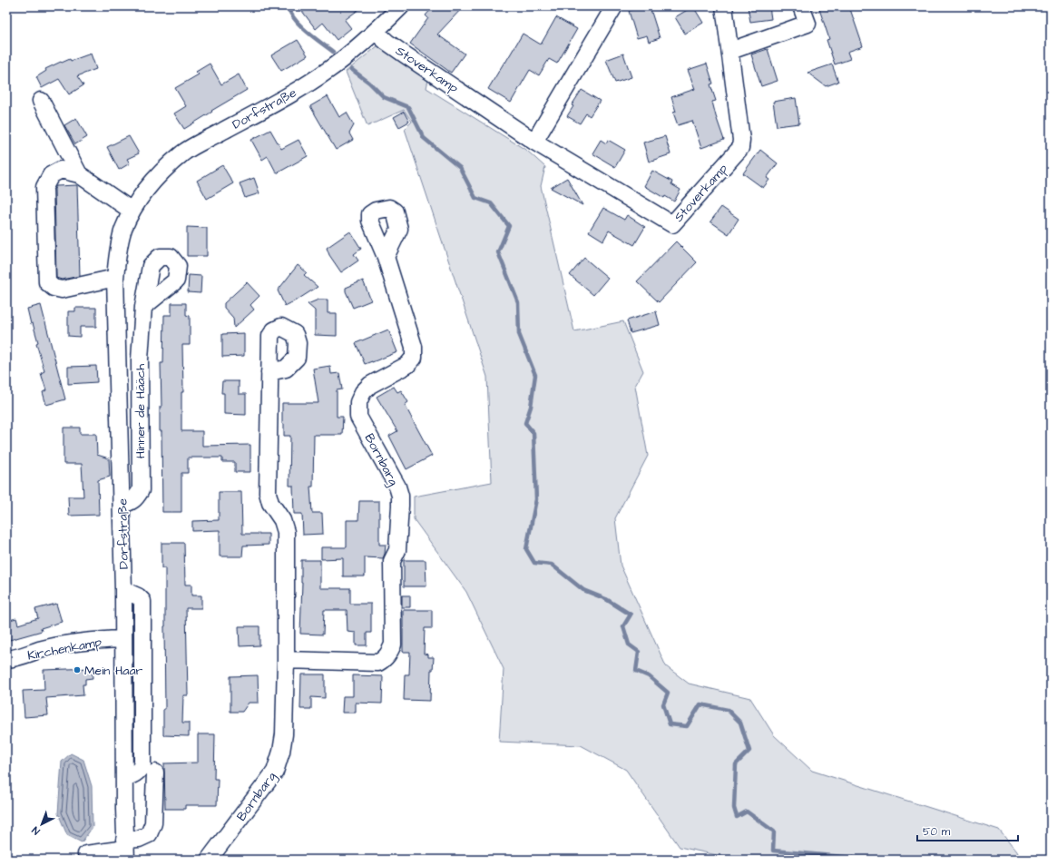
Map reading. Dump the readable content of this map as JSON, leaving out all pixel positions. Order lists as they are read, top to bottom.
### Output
{
  "streets": {
    "street": [
      "Stoverkamp",
      "Dorfstraße",
      "Hinner de Hääch",
      "Bornbarg",
      "Kirchenkamp"
    ]
  },
  "crossings": [
    ["Stoverkamp", "Dorfstraße"],
    ["Dorfstraße", "Hinner de Hääch"],
    ["Dorfstraße", "Kirchenkamp"]
  ],
  "places": ["Mein Haar"],
  "scale_bar": "50 m",
  "north": "bottom left"
}
